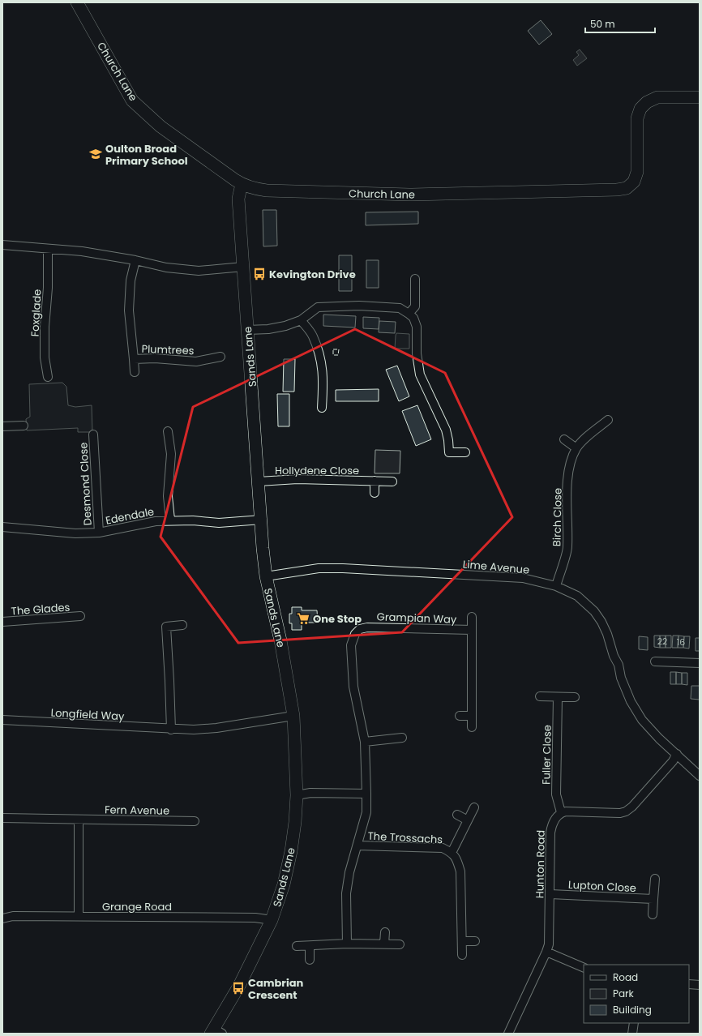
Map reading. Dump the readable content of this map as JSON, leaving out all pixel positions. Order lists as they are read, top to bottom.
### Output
{
  "streets": {
    "street": [
      "Church Lane",
      "Foxglade",
      "Plumtrees",
      "Sands Lane",
      "Hollydene Close",
      "Desmond Close",
      "Edendale",
      "Birch Close",
      "Lime Avenue",
      "The Glades",
      "Grampian Way",
      "Longfield Way",
      "Fuller Close",
      "Fern Avenue",
      "The Trossachs",
      "Hunton Road",
      "Lupton Close",
      "Grange Road"
    ]
  },
  "crossings": [
    ["Church Lane", "Sands Lane"],
    ["Sands Lane", "Hollydene Close"],
    ["Sands Lane", "Edendale"],
    ["Sands Lane", "Lime Avenue"],
    ["Sands Lane", "Longfield Way"],
    ["Sands Lane", "Grange Road"],
    ["Desmond Close", "Edendale"],
    ["Birch Close", "Lime Avenue"],
    ["Grampian Way", "The Trossachs"],
    ["Fuller Close", "Hunton Road"],
    ["Hunton Road", "Lupton Close"]
  ],
  "places": {
    "school or university": ["Oulton Broad Primary School"],
    "bus stop": ["Kevington Drive", "Cambrian Crescent"],
    "supermarket": ["One Stop"]
  },
  "house_numbers": ["22", "16"],
  "legend": ["Road", "Park", "Building"],
  "scale_bar": "50 m"
}
